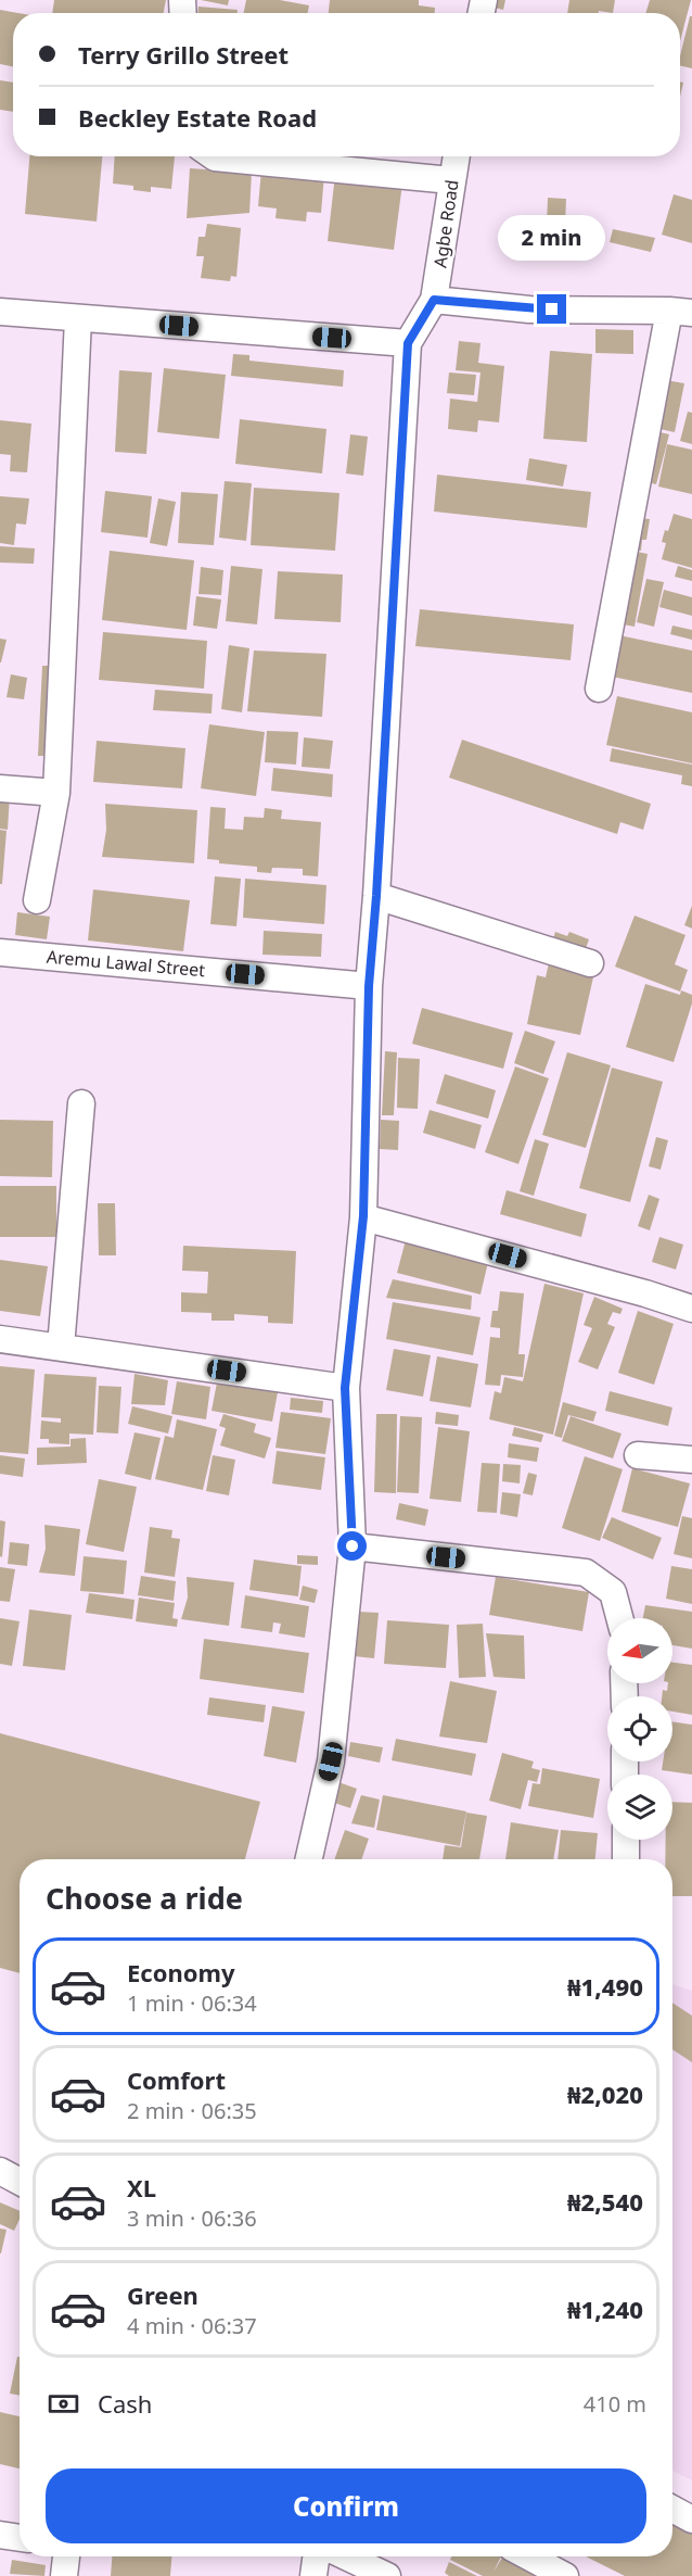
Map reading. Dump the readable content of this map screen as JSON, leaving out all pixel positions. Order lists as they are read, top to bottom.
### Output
{
  "streets": {
    "street": ["Agbe Road", "Aremu Lawal Street"]
  },
  "north": "left",
  "page": {
    "banner": ["Terry Grillo Street", "Beckley Estate Road"],
    "bubble": "2 min",
    "heading": "Choose a ride",
    "list": [
      {
        "name": "Economy",
        "note": "1 min · 06:34",
        "value": "₦1,490"
      },
      {
        "name": "Comfort",
        "note": "2 min · 06:35",
        "value": "₦2,020"
      },
      {
        "name": "XL",
        "note": "3 min · 06:36",
        "value": "₦2,540"
      },
      {
        "name": "Green",
        "note": "4 min · 06:37",
        "value": "₦1,240"
      }
    ],
    "pay": ["Cash", "410 m"],
    "buttons": "Confirm"
  }
}
